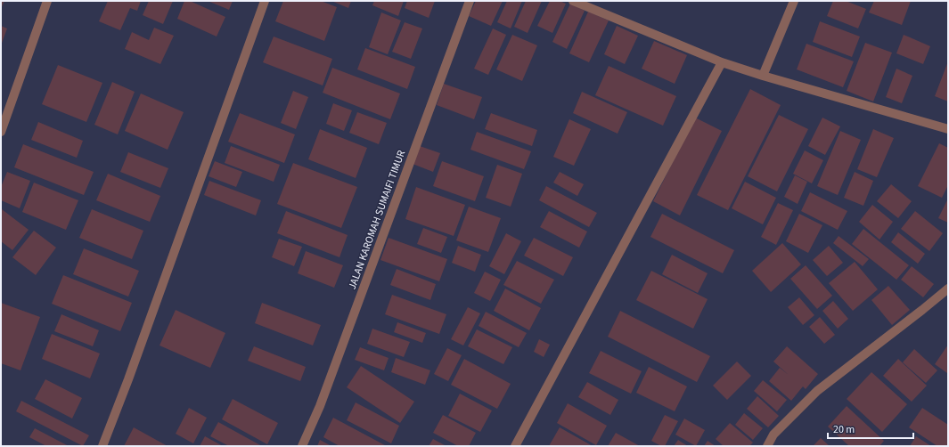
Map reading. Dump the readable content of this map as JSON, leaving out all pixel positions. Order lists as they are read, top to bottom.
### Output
{
  "streets": {
    "street": ["JALAN KAROMAH SUMAIFI TIMUR"]
  },
  "scale_bar": "20 m"
}
